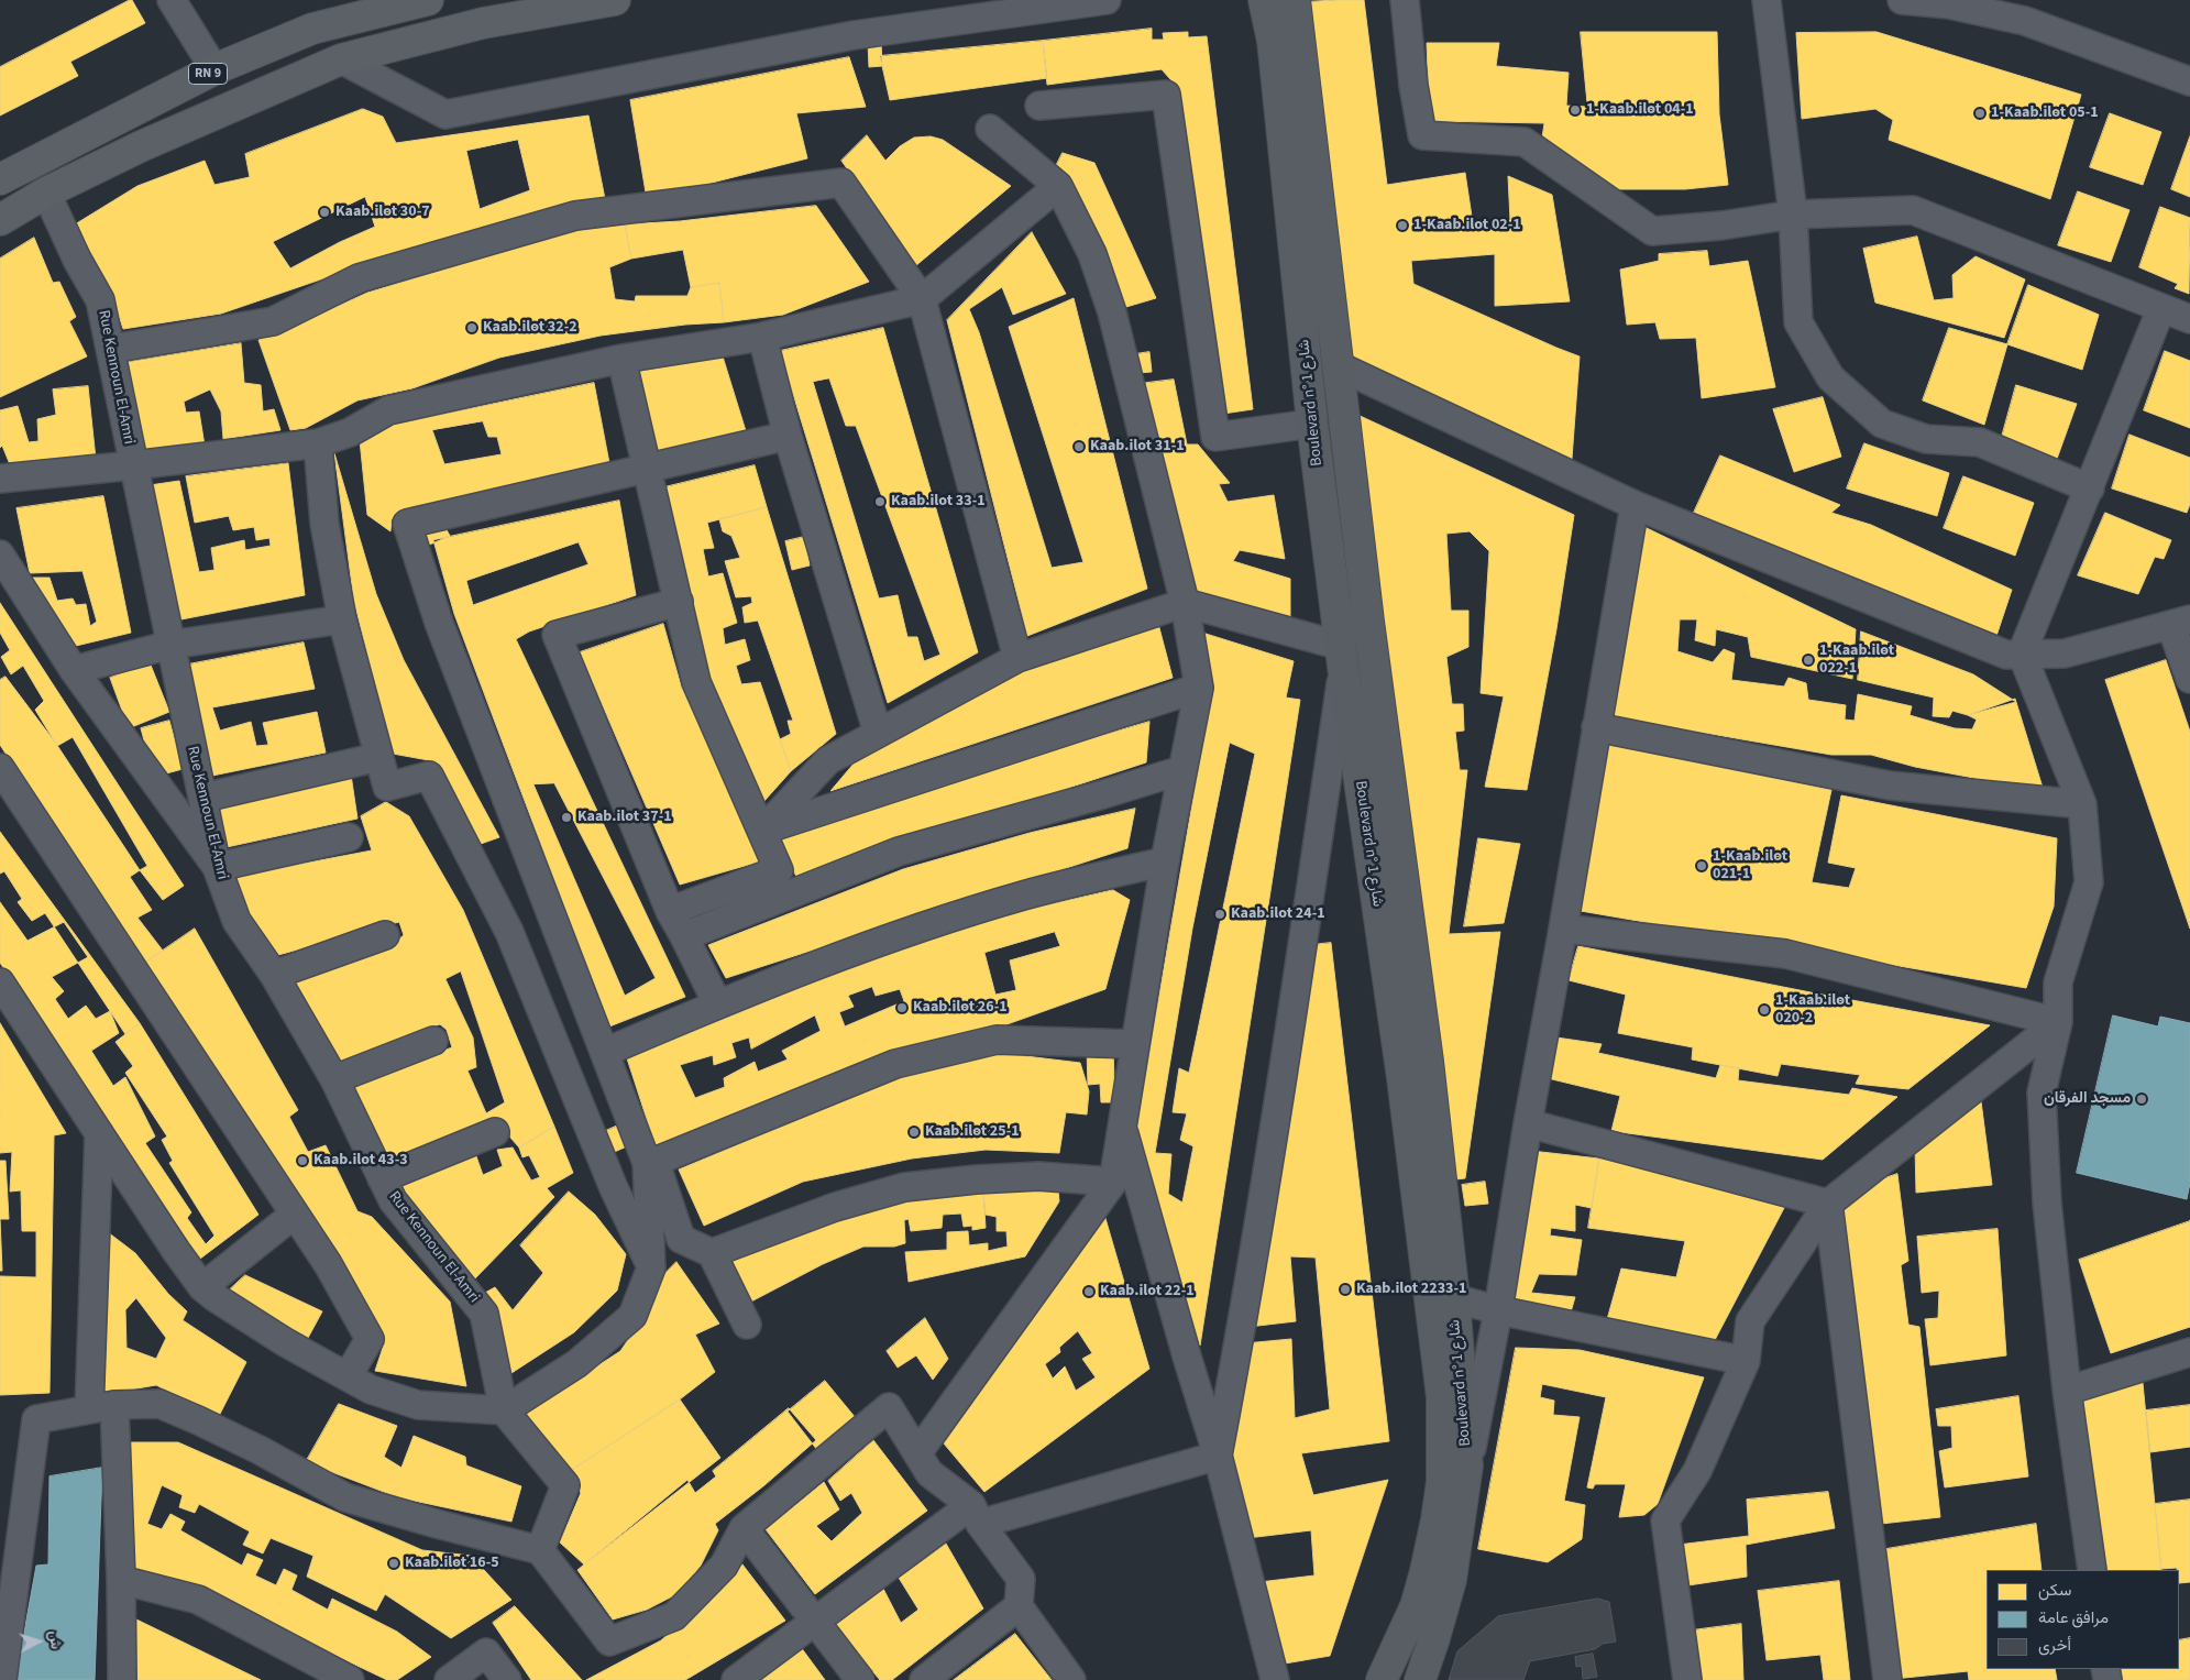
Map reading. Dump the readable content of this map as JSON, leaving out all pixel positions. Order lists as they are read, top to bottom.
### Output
{
  "streets": {
    "main road": ["RN 9", "Boulevard n° شارع 1"],
    "street": ["Rue Kennoun El-Amri"]
  },
  "places": [
    "1-Kaab.ilot 04-1",
    "1-Kaab.ilot 05-1",
    "Kaab.ilot 30-7",
    "1-Kaab.ilot 02-1",
    "Kaab.ilot 32-2",
    "Kaab.ilot 31-1",
    "Kaab.ilot 33-1",
    "1-Kaab.ilot 022-1",
    "Kaab.ilot 37-1",
    "1-Kaab.ilot 021-1",
    "Kaab.ilot 24-1",
    "Kaab.ilot 26-1",
    "1-Kaab.ilot 020-2",
    "مسجد الفرقان",
    "Kaab.ilot 25-1",
    "Kaab.ilot 43-3",
    "Kaab.ilot 2233-1",
    "Kaab.ilot 22-1",
    "Kaab.ilot 16-5"
  ],
  "legend": ["سكن", "مرافق عامة", "أخرى"],
  "north": "right"
}
